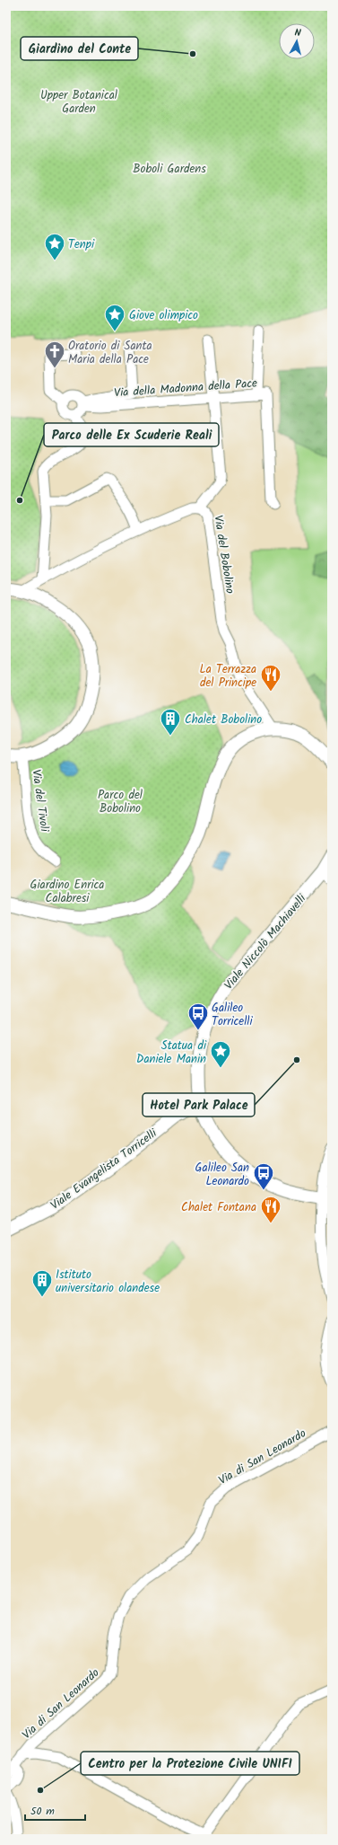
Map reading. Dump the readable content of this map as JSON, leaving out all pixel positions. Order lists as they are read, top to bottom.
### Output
{
  "streets": {
    "main road": ["Viale Niccolò Machiavelli", "Viale Evangelista Torricelli"],
    "street": [
      "Via della Madonna della Pace",
      "Via del Bobolino",
      "Via del Tivoli",
      "Via di San Leonardo"
    ]
  },
  "crossings": [
    ["Viale Niccolò Machiavelli", "Viale Evangelista Torricelli"]
  ],
  "parks": [
    "Upper Botanical Garden",
    "Boboli Gardens",
    "Parco del Bobolino",
    "Giardino Enrica Calabresi"
  ],
  "places": {
    "other": [
      "Giardino del Conte",
      "Parco delle Ex Scuderie Reali",
      "Hotel Park Palace",
      "Centro per la Protezione Civile UNIFI"
    ],
    "place": ["Tenpi", "Giove olimpico", "Statua di Daniele Manin"],
    "church": ["Oratorio di Santa Maria della Pace"],
    "restaurant": ["La Terrazza del Principe", "Chalet Fontana"],
    "building": ["Chalet Bobolino", "Istituto universitario olandese"],
    "bus stop": ["Galileo Torricelli", "Galileo San Leonardo"]
  },
  "scale_bar": "50 m",
  "north": "top"
}
